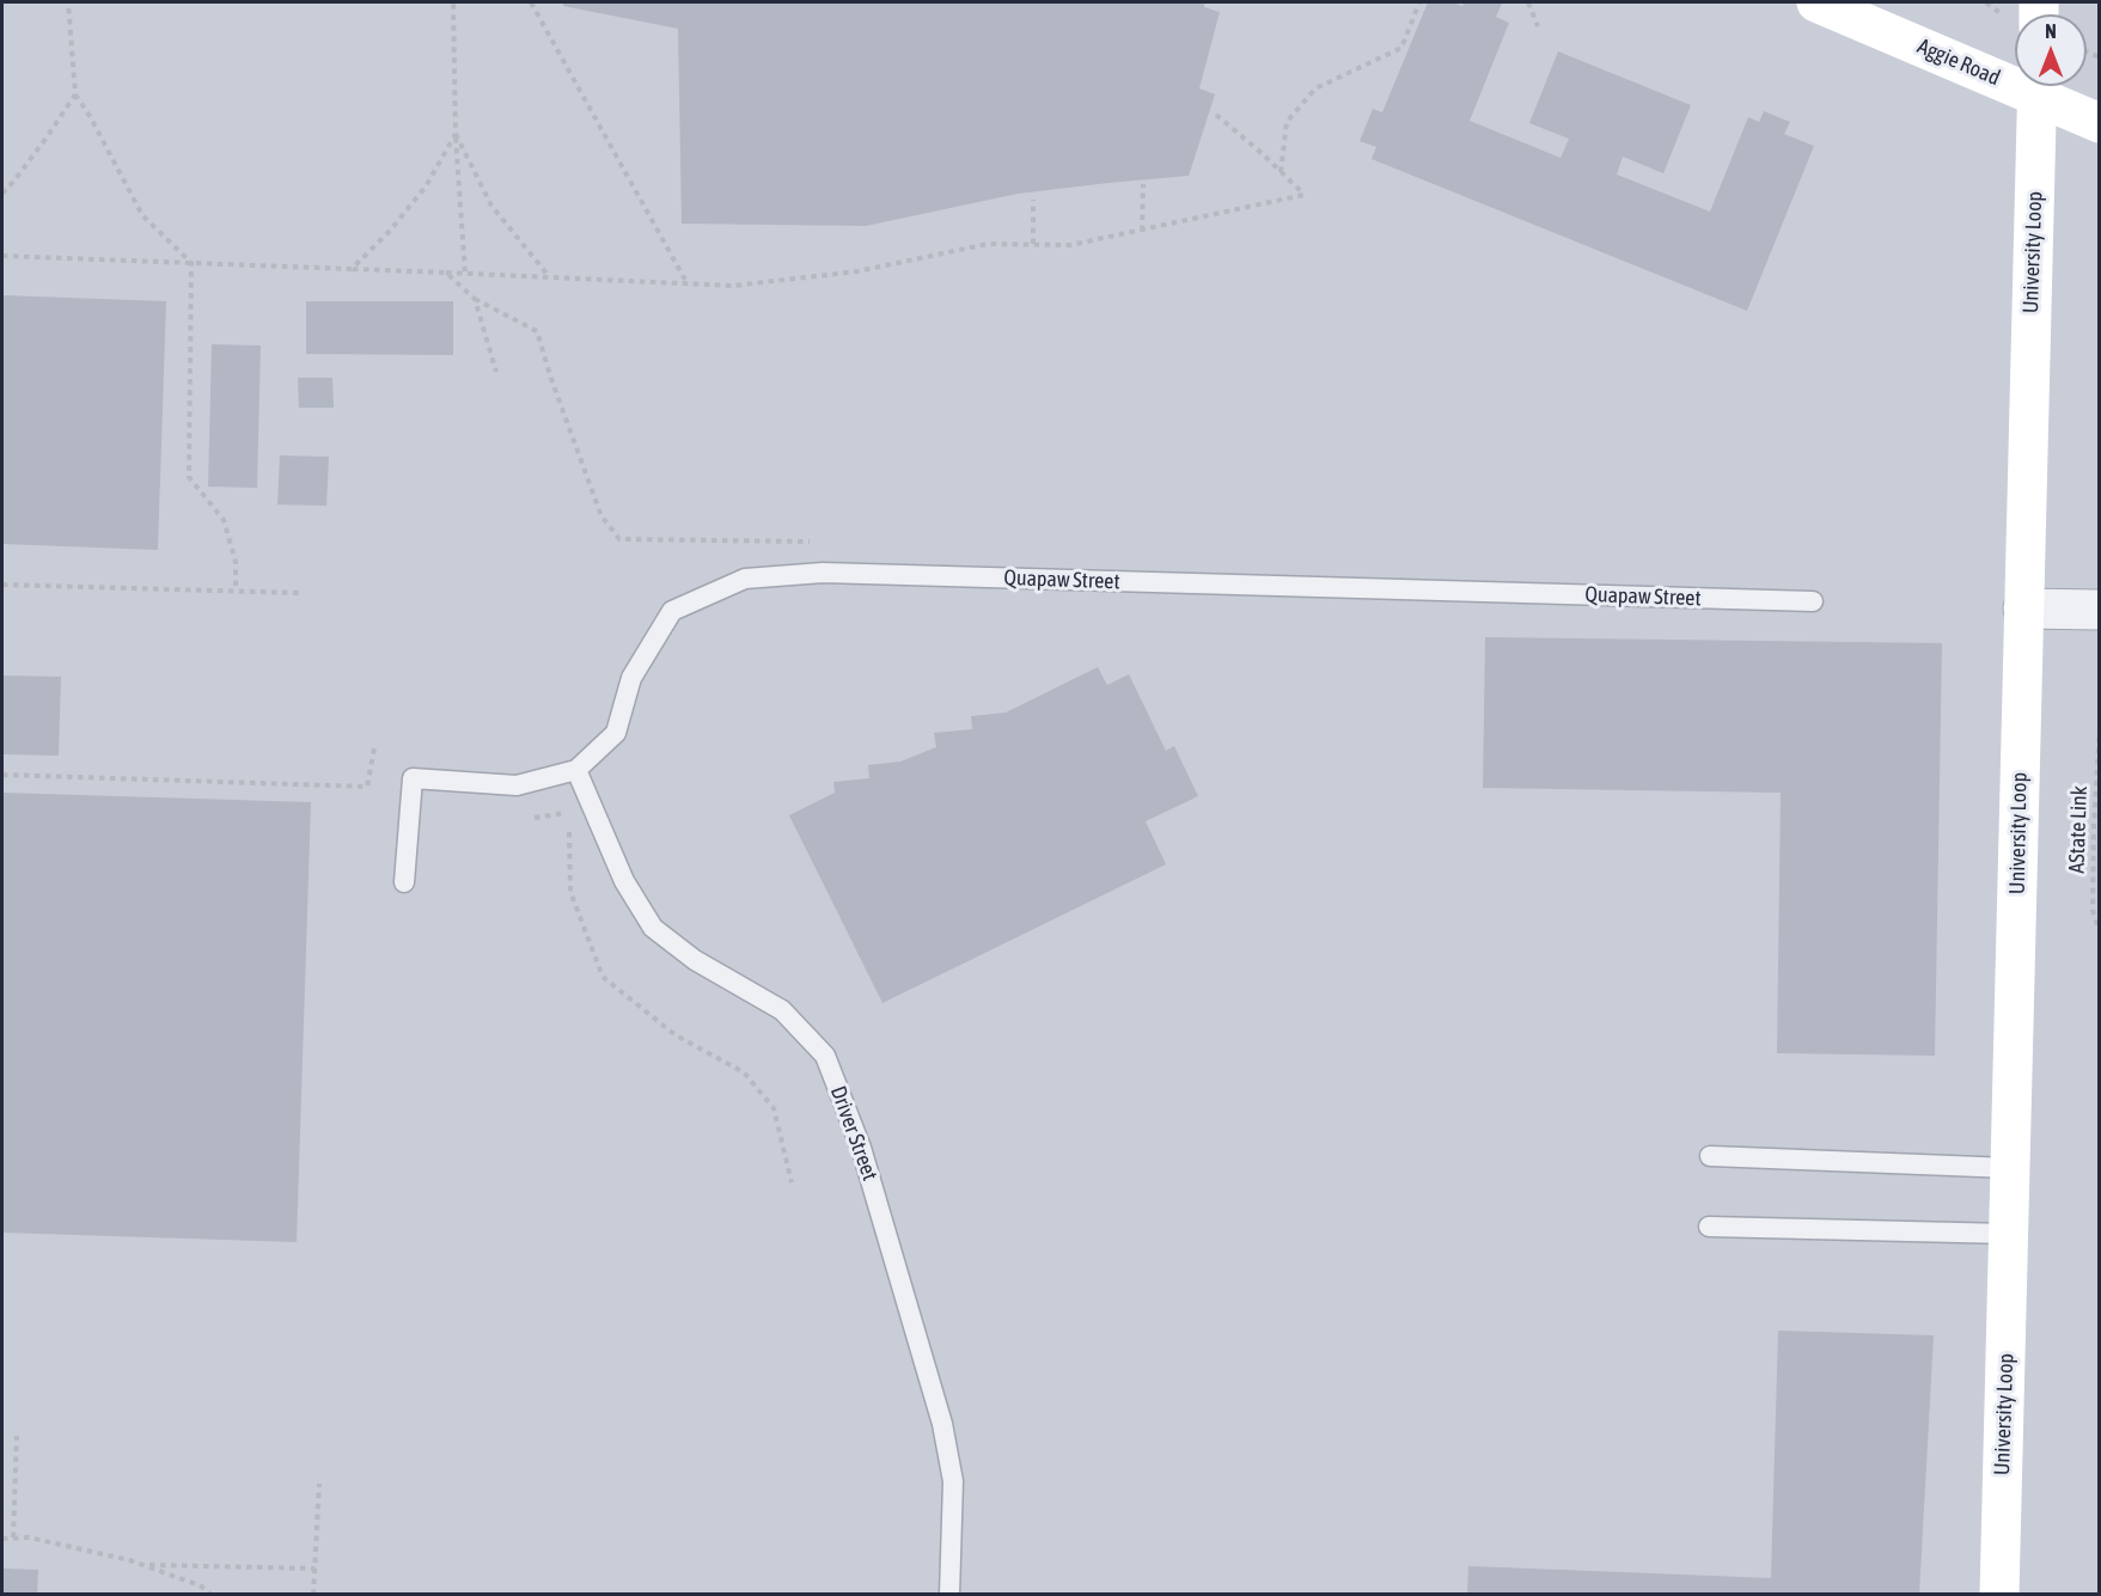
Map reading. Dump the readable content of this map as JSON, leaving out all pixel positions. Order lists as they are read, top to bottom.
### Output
{
  "streets": {
    "street": ["Aggie Road", "University Loop"],
    "lane": ["Quapaw Street", "Driver Street"],
    "path": ["AState Link"]
  },
  "crossings": [
    ["Quapaw Street", "Driver Street"]
  ],
  "north": "top"
}
